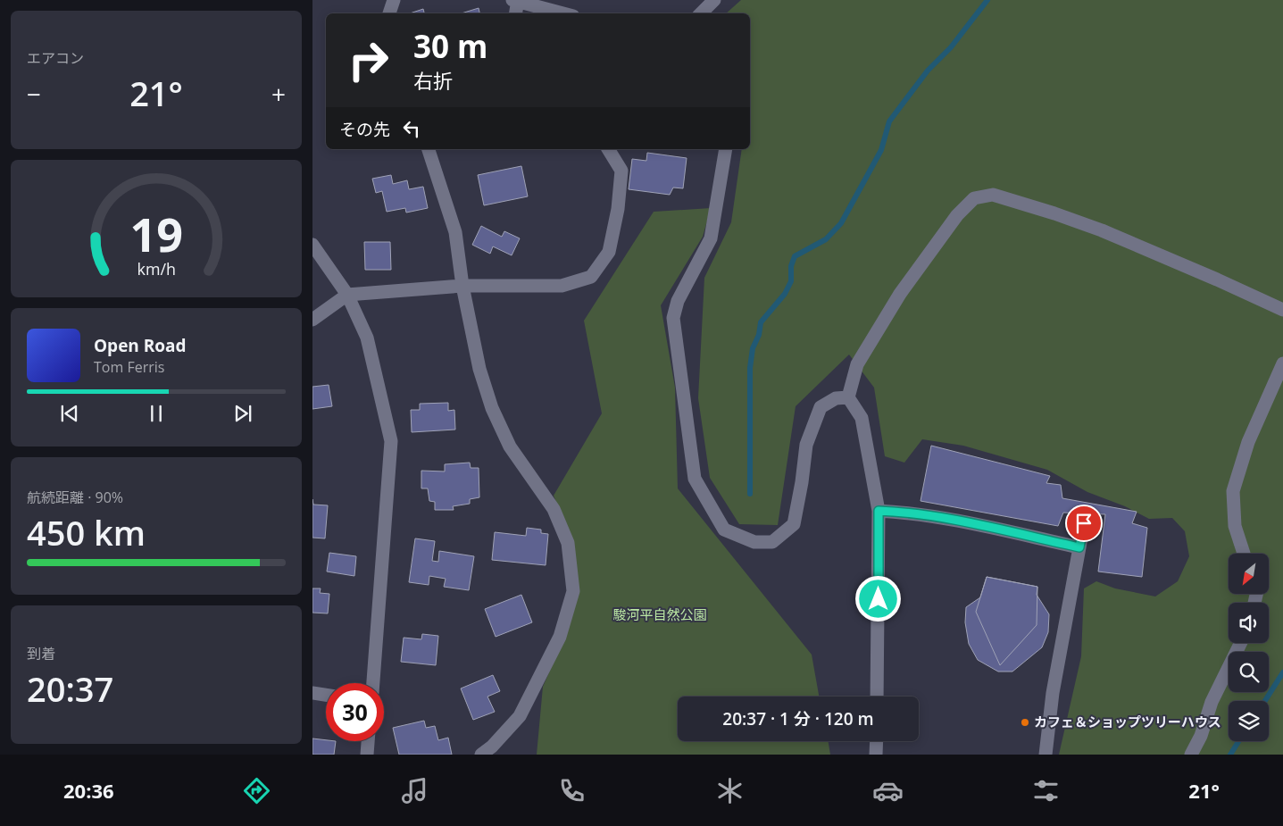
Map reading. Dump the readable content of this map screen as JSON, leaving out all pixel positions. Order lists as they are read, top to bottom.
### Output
{
  "parks": ["駿河平自然公園"],
  "places": ["カフェ＆ショップツリーハウス"],
  "north": "bottom left",
  "page": {
    "tile": [
      "エアコン",
      ["航続距離 · 90%", "450 km"],
      ["到着", "20:37"]
    ],
    "turn": ["30 m", "右折"],
    "heat": ["−", "21°", "+"],
    "then": "その先",
    "song": ["Open Road", "Tom Ferris"],
    "limit": "30",
    "trip": "20:37 · 1 分 · 120 m",
    "tabs": ["20:36", "21°"],
    "gauge": ["19", "km/h"]
  }
}
